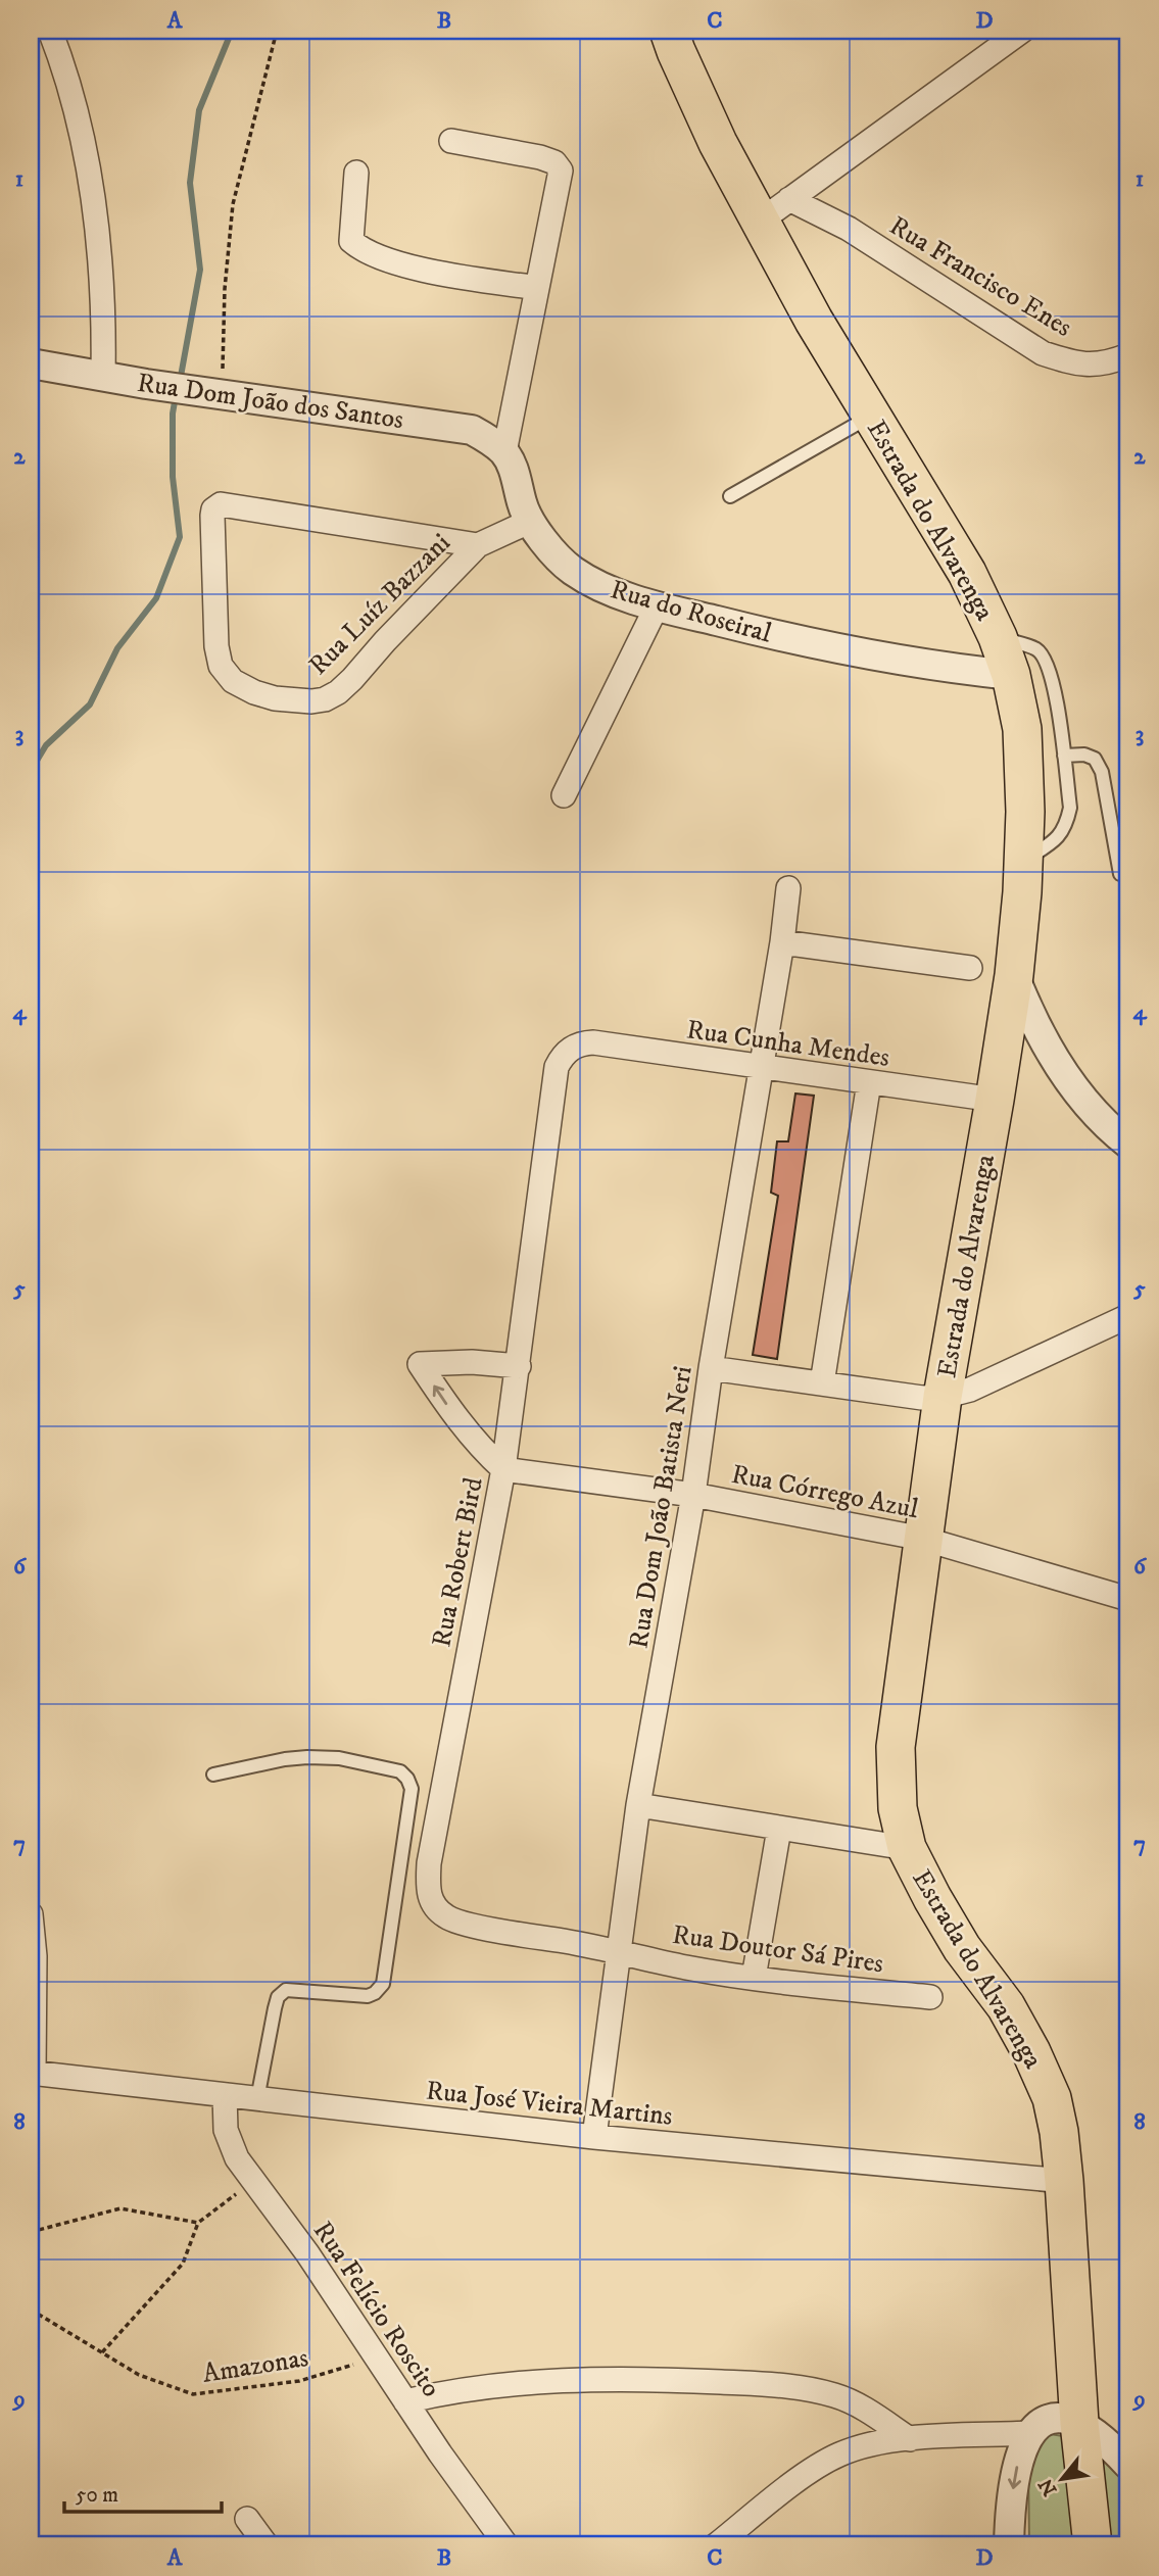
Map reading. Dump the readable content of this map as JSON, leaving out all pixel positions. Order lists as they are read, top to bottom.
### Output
{
  "streets": {
    "main road": ["Estrada do Alvarenga"],
    "street": [
      "Rua Francisco Enes",
      "Rua Dom João dos Santos",
      "Rua Luíz Bazzani",
      "Rua do Roseiral",
      "Rua Cunha Mendes",
      "Rua Córrego Azul",
      "Rua Dom João Batista Neri",
      "Rua Robert Bird",
      "Rua Doutor Sá Pires",
      "Rua José Vieira Martins",
      "Rua Felício Roscito"
    ],
    "path": ["Amazonas"]
  },
  "crossings": [
    ["Rua Francisco Enes", "Estrada do Alvarenga"],
    ["Rua Dom João dos Santos", "Rua do Roseiral"],
    ["Estrada do Alvarenga", "Rua do Roseiral"],
    ["Estrada do Alvarenga", "Rua Cunha Mendes"],
    ["Estrada do Alvarenga", "Rua Córrego Azul"],
    ["Estrada do Alvarenga", "Rua José Vieira Martins"],
    ["Rua Luíz Bazzani", "Rua do Roseiral"],
    ["Rua Cunha Mendes", "Rua Dom João Batista Neri"],
    ["Rua Cunha Mendes", "Rua Robert Bird"],
    ["Rua Córrego Azul", "Rua Dom João Batista Neri"],
    ["Rua Córrego Azul", "Rua Robert Bird"],
    ["Rua Dom João Batista Neri", "Rua Robert Bird"],
    ["Rua Dom João Batista Neri", "Rua Doutor Sá Pires"],
    ["Rua Dom João Batista Neri", "Rua José Vieira Martins"],
    ["Rua Robert Bird", "Rua Doutor Sá Pires"],
    ["Rua José Vieira Martins", "Rua Felício Roscito"],
    ["Rua Felício Roscito", "Amazonas"]
  ],
  "scale_bar": "50 m",
  "north": "bottom left",
  "grid": {
    "columns": [
      "A",
      "B",
      "C",
      "D"
    ],
    "rows": [
      "1",
      "2",
      "3",
      "4",
      "5",
      "6",
      "7",
      "8",
      "9"
    ]
  }
}
